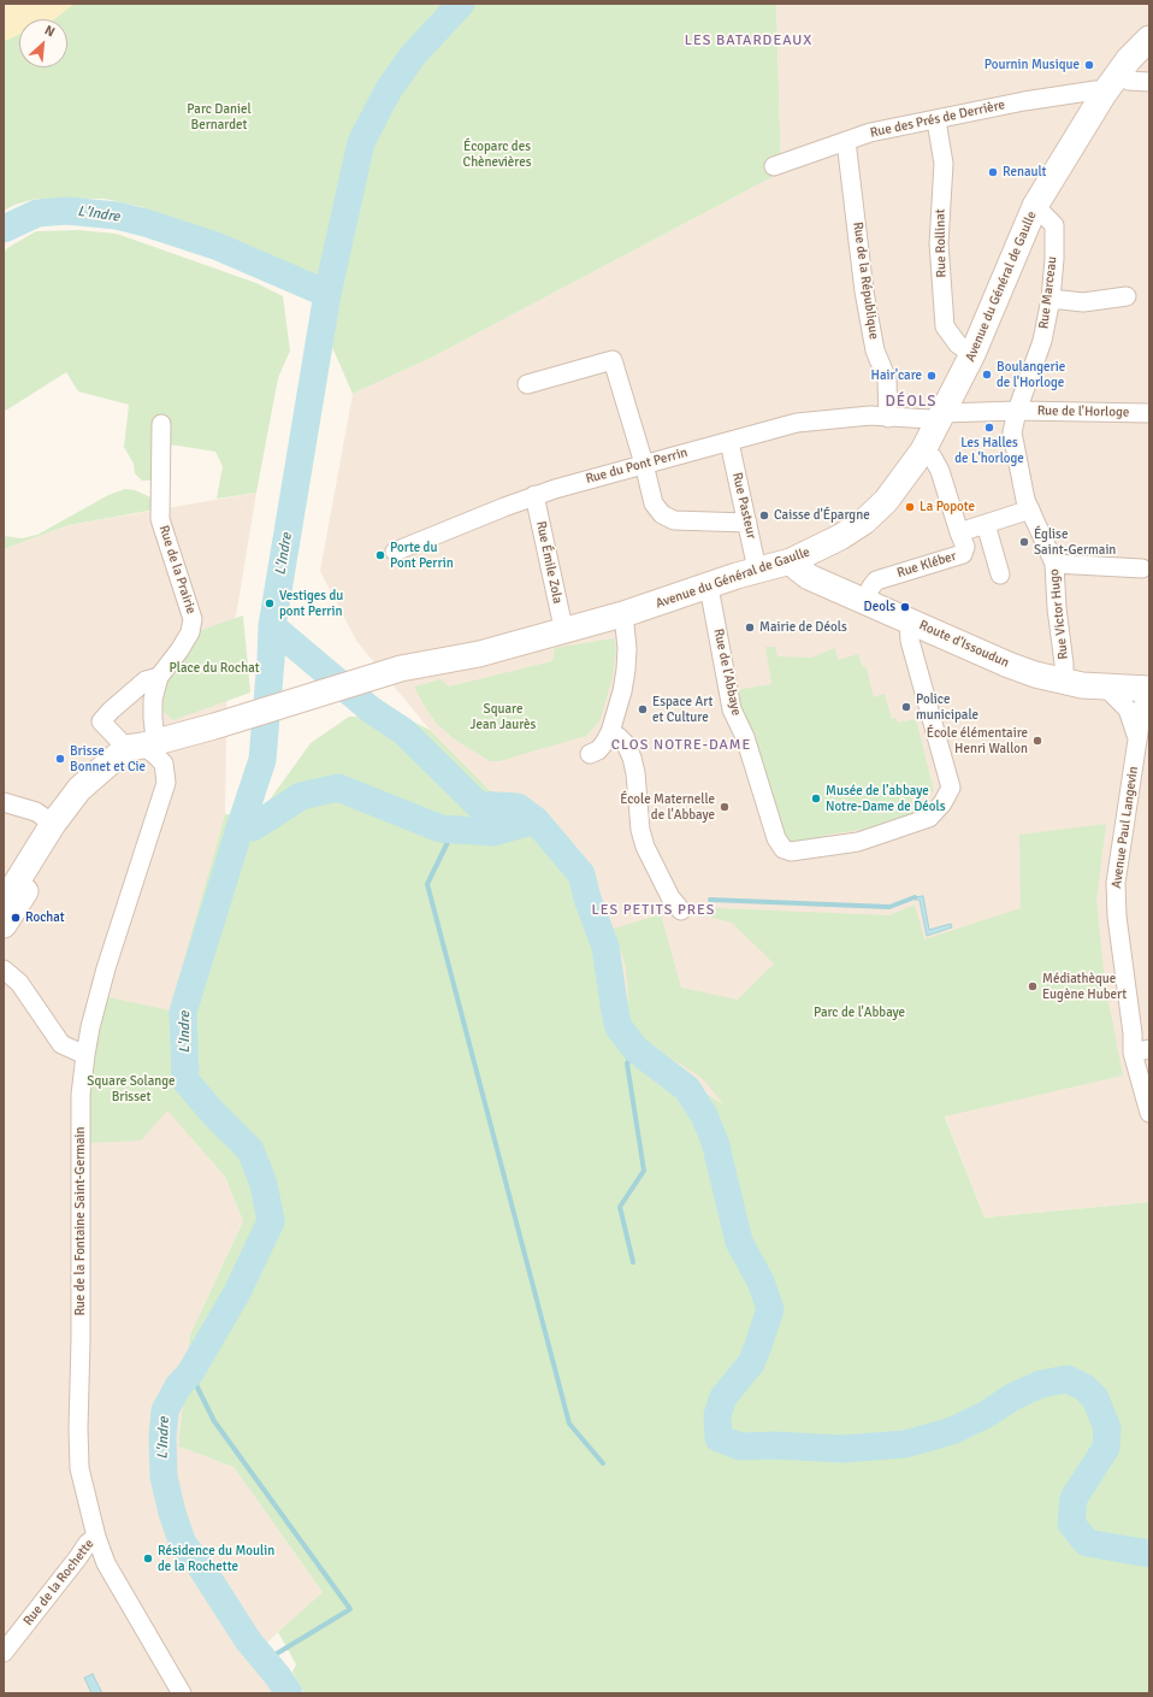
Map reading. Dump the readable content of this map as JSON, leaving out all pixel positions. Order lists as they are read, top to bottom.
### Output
{
  "streets": {
    "main road": ["Avenue du Général de Gaulle", "Route d'Issoudun"],
    "street": [
      "Rue des Prés de Derrière",
      "Rue Rollinat",
      "Rue de la République",
      "Rue Marceau",
      "Rue de l'Horloge",
      "Rue du Pont Perrin",
      "Rue Pasteur",
      "Rue Émile Zola",
      "Rue Kléber",
      "Rue de la Prairie",
      "Rue Victor Hugo",
      "Rue de l'Abbaye",
      "Avenue Paul Langevin",
      "Rue de la Fontaine Saint-Germain",
      "Rue de la Rochette"
    ]
  },
  "crossings": [
    ["Rue des Prés de Derrière", "Rue Rollinat"],
    ["Rue des Prés de Derrière", "Rue de la République"],
    ["Rue des Prés de Derrière", "Avenue du Général de Gaulle"],
    ["Rue Rollinat", "Avenue du Général de Gaulle"],
    ["Rue de la République", "Rue du Pont Perrin"],
    ["Avenue du Général de Gaulle", "Rue Marceau"],
    ["Avenue du Général de Gaulle", "Rue de l'Horloge"],
    ["Avenue du Général de Gaulle", "Rue du Pont Perrin"],
    ["Avenue du Général de Gaulle", "Rue Pasteur"],
    ["Avenue du Général de Gaulle", "Rue Émile Zola"],
    ["Avenue du Général de Gaulle", "Rue de la Prairie"],
    ["Avenue du Général de Gaulle", "Route d'Issoudun"],
    ["Avenue du Général de Gaulle", "Rue de l'Abbaye"],
    ["Avenue du Général de Gaulle", "Rue de la Fontaine Saint-Germain"],
    ["Rue Marceau", "Rue de l'Horloge"],
    ["Rue Marceau", "Rue Victor Hugo"],
    ["Rue de l'Horloge", "Rue du Pont Perrin"],
    ["Rue de l'Horloge", "Rue Victor Hugo"],
    ["Rue du Pont Perrin", "Rue Pasteur"],
    ["Rue du Pont Perrin", "Rue Émile Zola"],
    ["Rue Kléber", "Rue Victor Hugo"],
    ["Rue Kléber", "Route d'Issoudun"],
    ["Rue de la Prairie", "Rue de la Fontaine Saint-Germain"],
    ["Rue Victor Hugo", "Route d'Issoudun"],
    ["Route d'Issoudun", "Rue de l'Abbaye"],
    ["Route d'Issoudun", "Avenue Paul Langevin"],
    ["Rue de la Fontaine Saint-Germain", "Rue de la Rochette"]
  ],
  "districts": [
    "LES BATARDEAUX",
    "DÉOLS",
    "CLOS NOTRE-DAME",
    "LES PETITS PRES"
  ],
  "water": ["L'Indre"],
  "parks": [
    "Parc Daniel Bernardet",
    "Écoparc des Chènevières",
    "Place du Rochat",
    "Square Jean Jaurès",
    "Parc de l'Abbaye",
    "Square Solange Brisset"
  ],
  "places": [
    "Pournin Musique",
    "Renault",
    "Boulangerie de l'Horloge",
    "Hair'care",
    "Les Halles de L'horloge",
    "La Popote",
    "Caisse d'Épargne",
    "Église Saint-Germain",
    "Porte du Pont Perrin",
    "Vestiges du pont Perrin",
    "Deols",
    "Mairie de Déols",
    "Police municipale",
    "Espace Art et Culture",
    "École élémentaire Henri Wallon",
    "Brisse Bonnet et Cie",
    "Musée de l’abbaye Notre-Dame de Déols",
    "École Maternelle de l'Abbaye",
    "Rochat",
    "Médiathèque Eugène Hubert",
    "Résidence du Moulin de la Rochette"
  ],
  "north": "top right"
}
